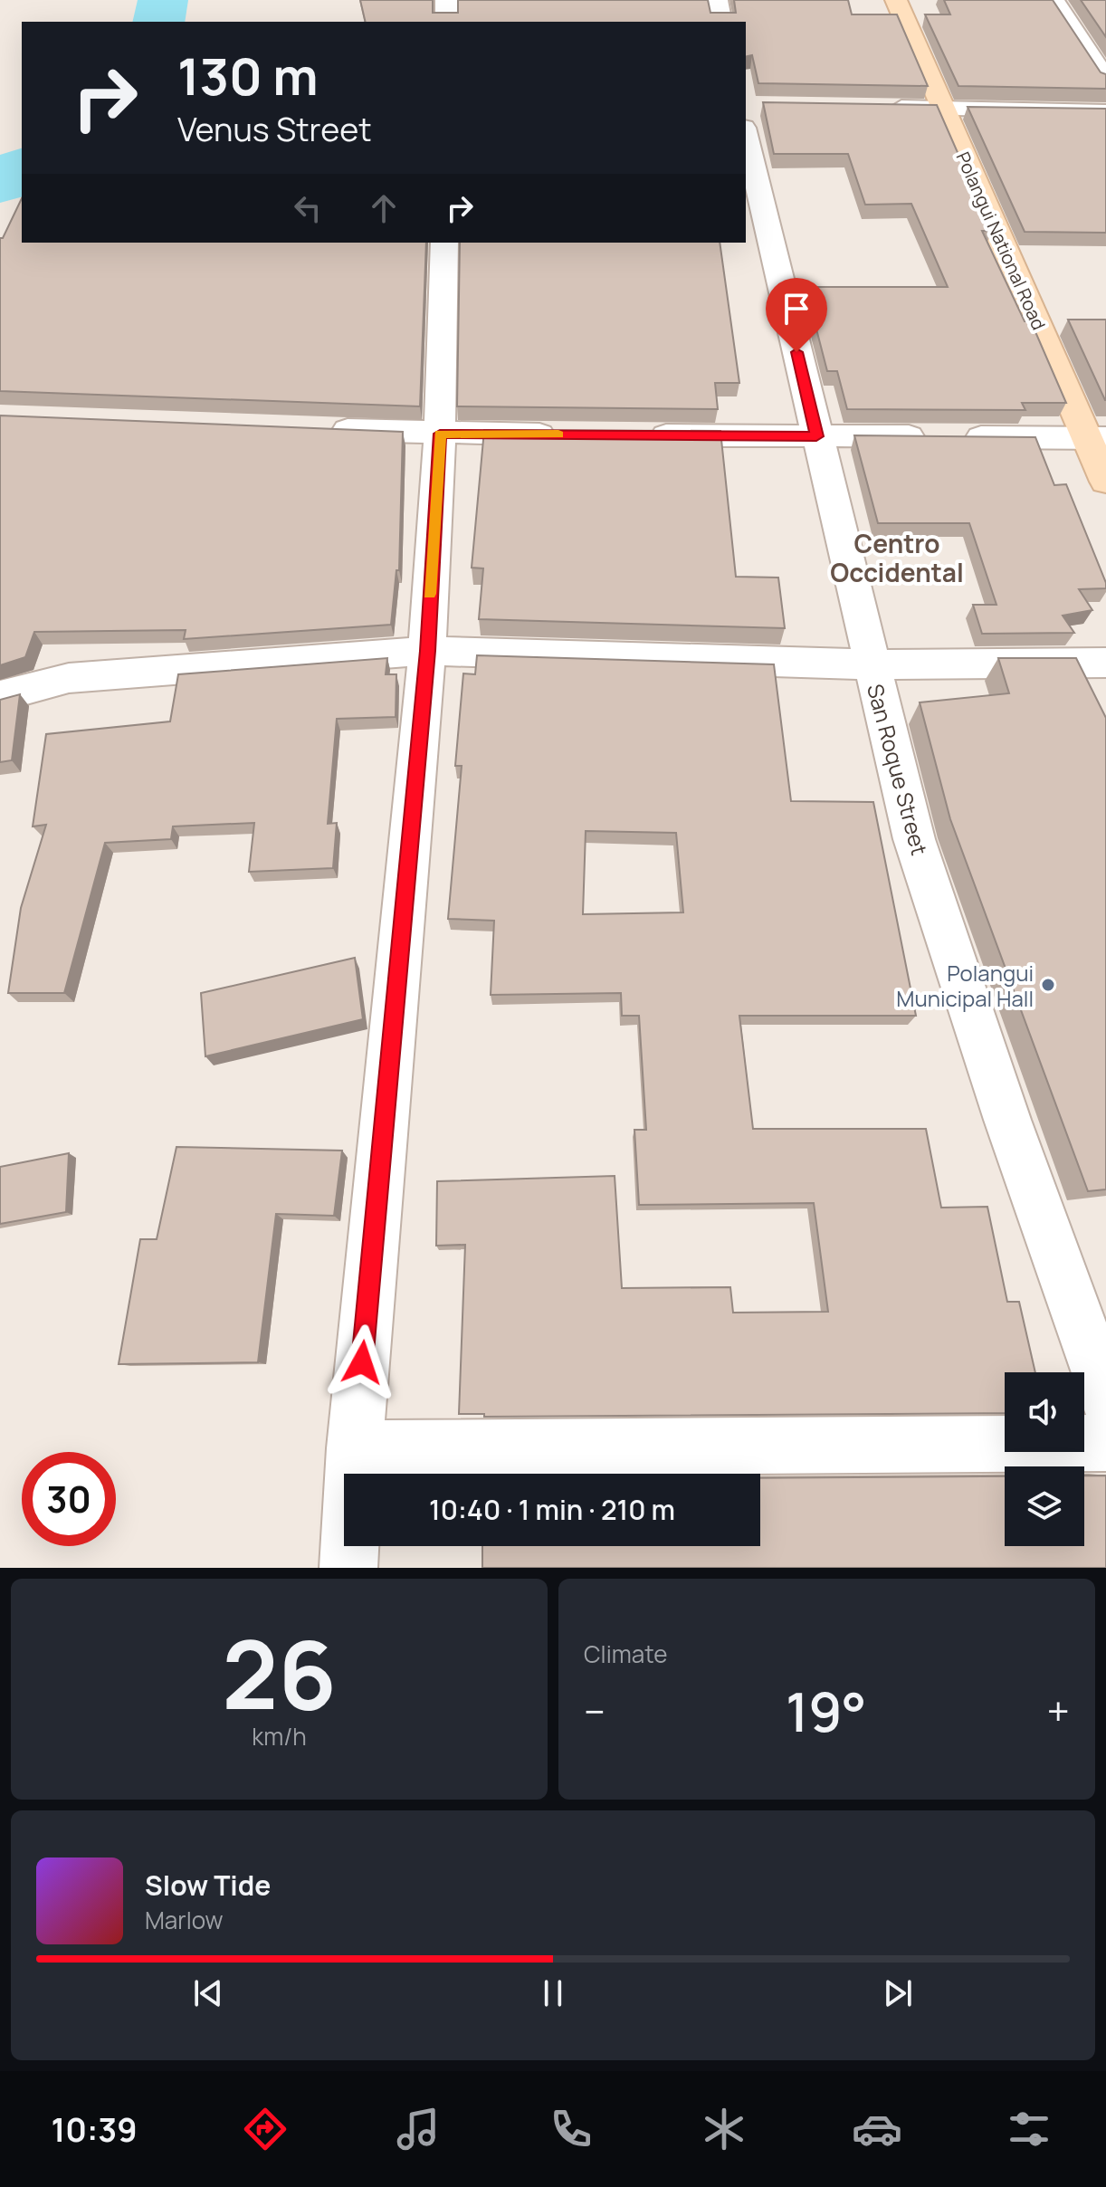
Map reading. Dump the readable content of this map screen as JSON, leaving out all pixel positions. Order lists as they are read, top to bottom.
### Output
{
  "streets": {
    "main road": ["Polangui National Road"],
    "street": ["San Roque Street"]
  },
  "districts": ["Centro Occidental"],
  "places": ["Polangui Municipal Hall"],
  "page": {
    "turn": ["130 m", "Venus Street"],
    "limit": "30",
    "trip": "10:40 · 1 min · 210 m",
    "tile": [
      ["26", "km/h"],
      "Climate"
    ],
    "heat": ["−", "19°", "+"],
    "song": ["Slow Tide", "Marlow"],
    "tabs": "10:39"
  }
}
